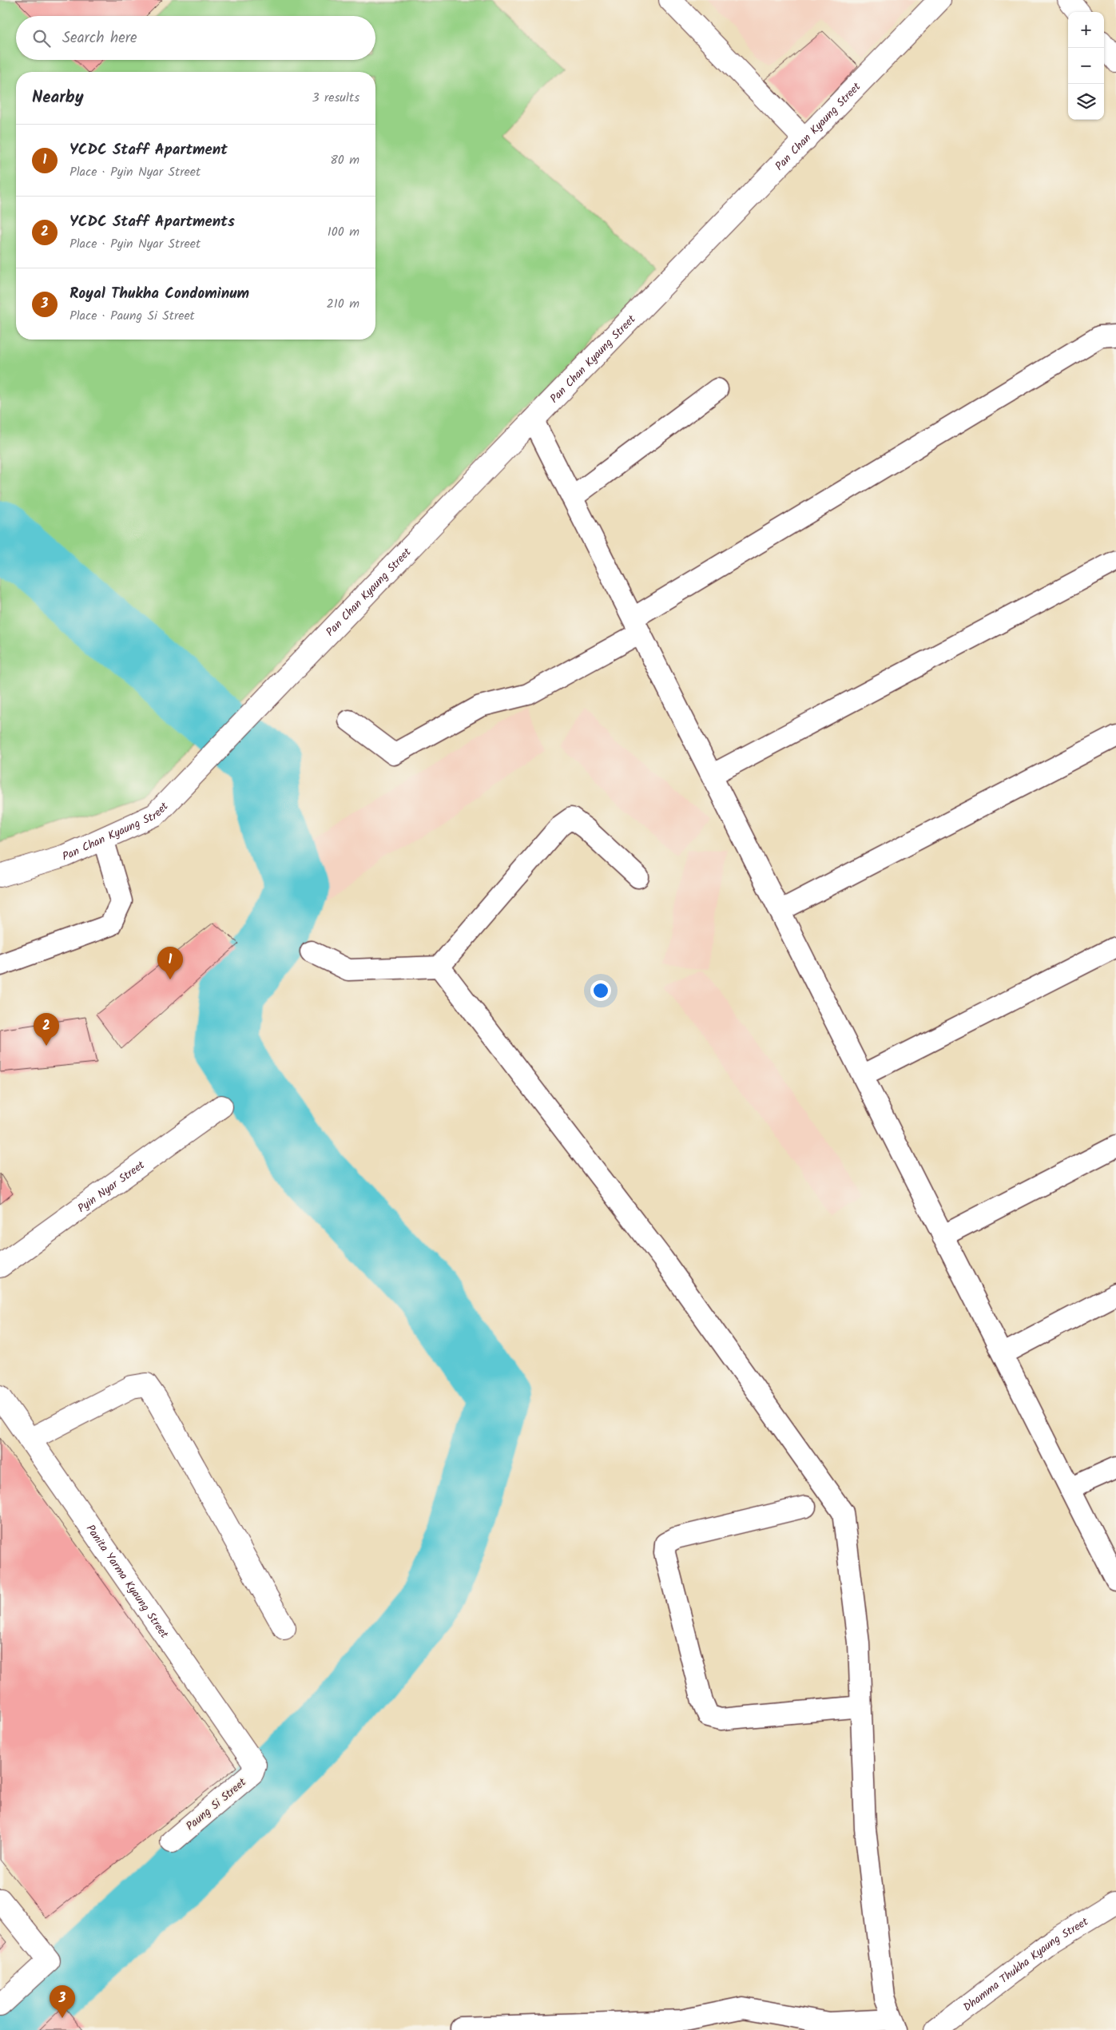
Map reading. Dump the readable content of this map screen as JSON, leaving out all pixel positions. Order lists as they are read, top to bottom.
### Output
{
  "streets": {
    "street": [
      "Pan Chan Kyaung Street",
      "Pyin Nyar Street",
      "Panita Yarma Kyaung Street",
      "Paung Si Street",
      "Dhamma Thukha Kyaung Street"
    ]
  },
  "crossings": [
    ["Panita Yarma Kyaung Street", "Paung Si Street"]
  ],
  "page": {
    "map_buttons": ["+", "−"],
    "search": "Search here",
    "heading": ["Nearby", "3 results"],
    "list": [
      {
        "mark": "1",
        "name": "YCDC Staff Apartment",
        "note": "Place · Pyin Nyar Street",
        "value": "80 m"
      },
      {
        "mark": "2",
        "name": "YCDC Staff Apartments",
        "note": "Place · Pyin Nyar Street",
        "value": "100 m"
      },
      {
        "mark": "3",
        "name": "Royal Thukha Condominum",
        "note": "Place · Paung Si Street",
        "value": "210 m"
      }
    ],
    "pins": ["1", "2", "3"]
  }
}
